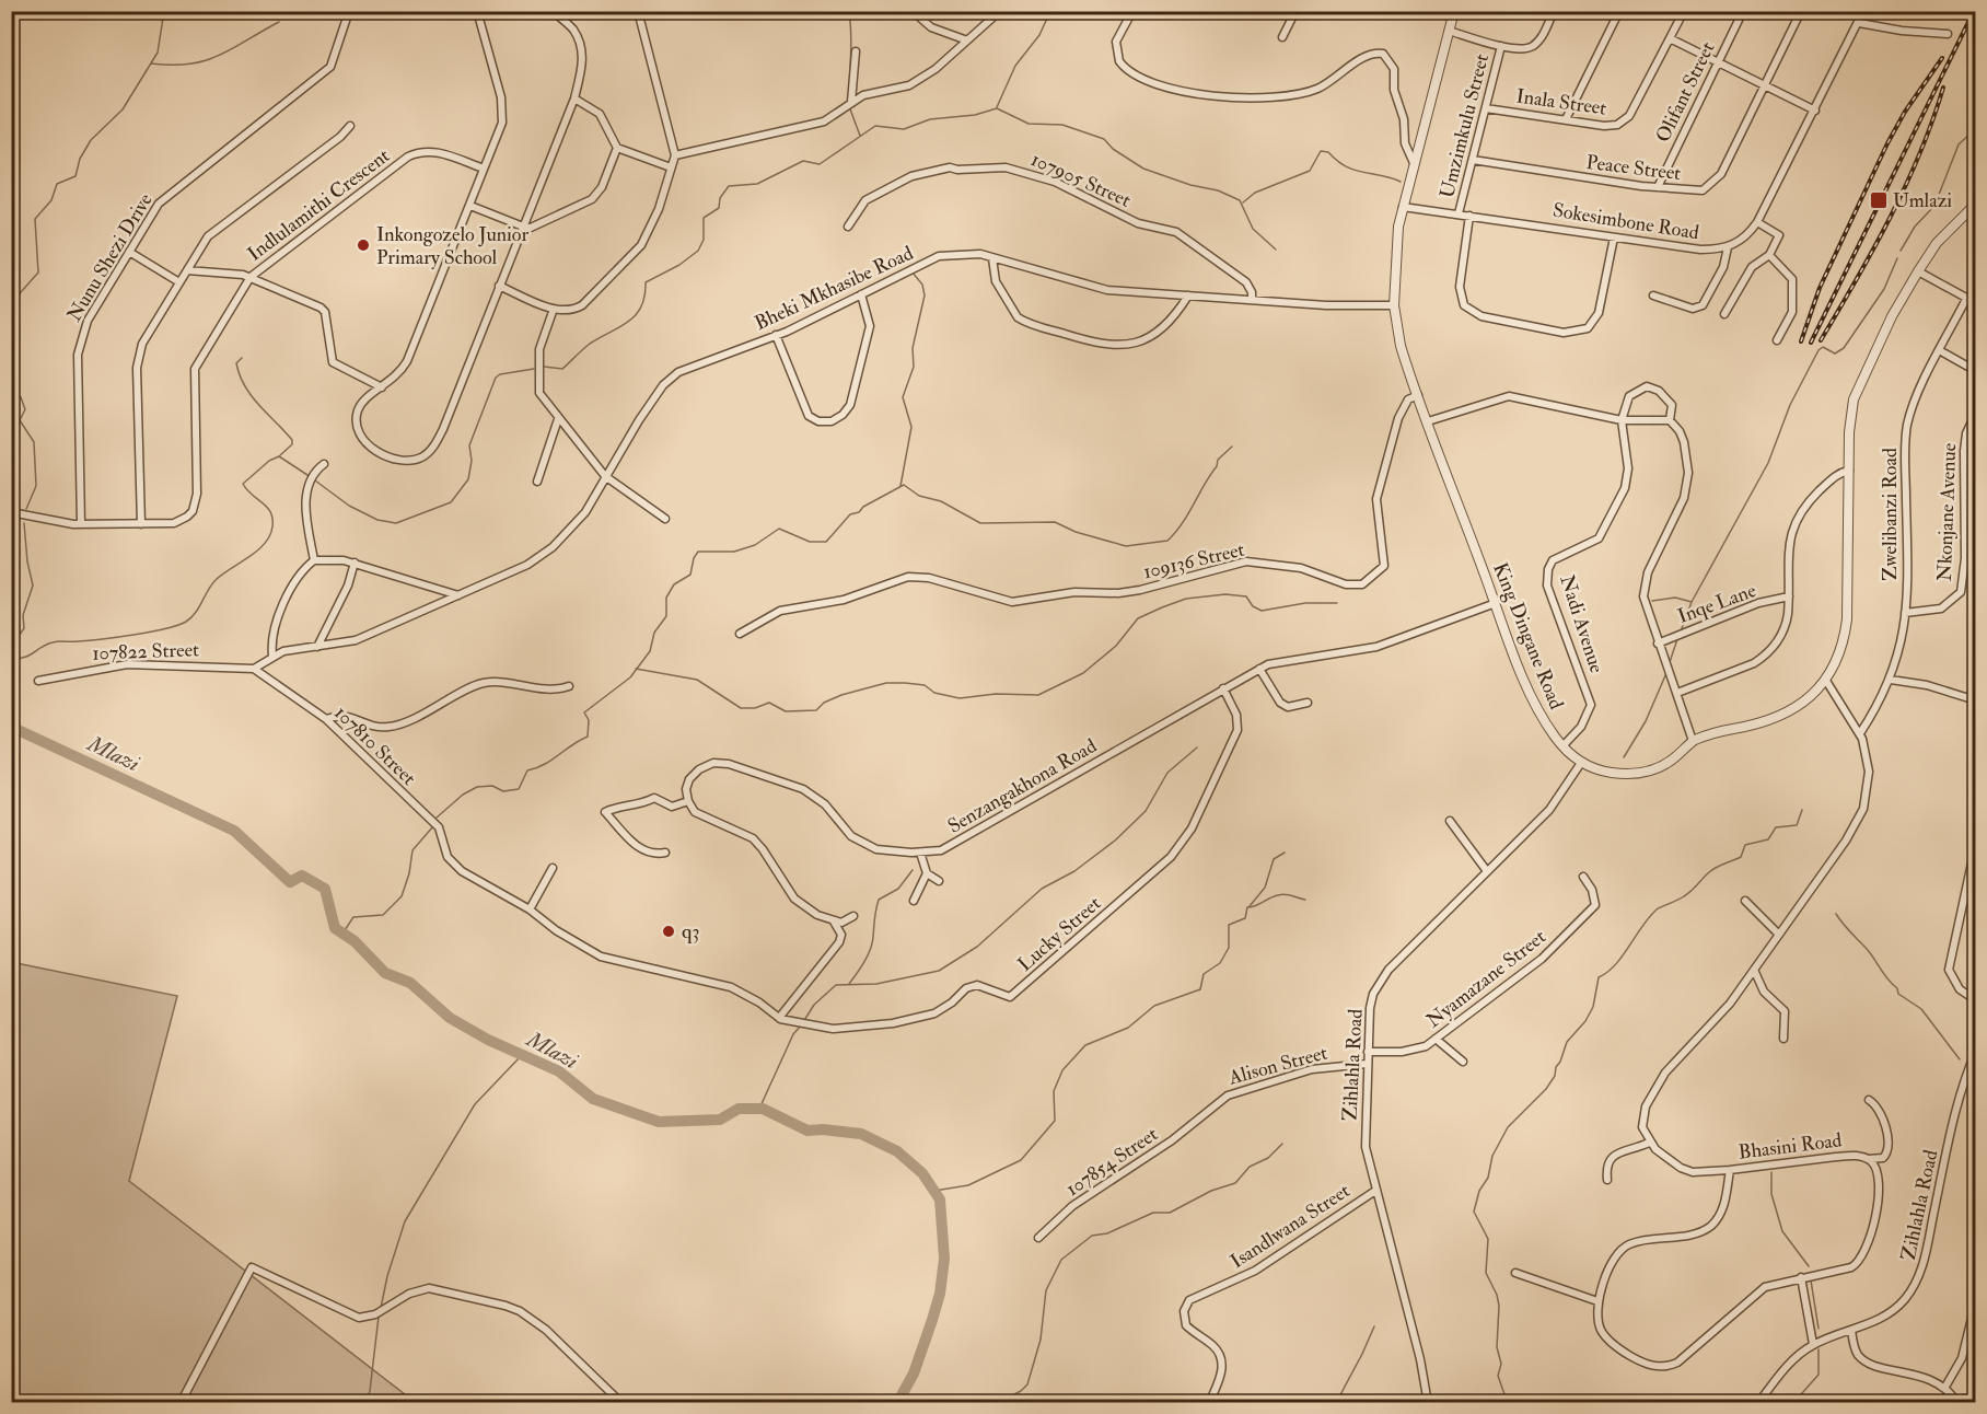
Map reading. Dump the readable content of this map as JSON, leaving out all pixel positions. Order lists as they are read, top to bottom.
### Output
{
  "streets": {
    "street": [
      "Olifant Street",
      "Inala Street",
      "Umzimkulu Street",
      "Peace Street",
      "107905 Street",
      "Indlulamithi Crescent",
      "Sokesimbone Road",
      "Nunu Shezi Drive",
      "Bheki Mkhasibe Road",
      "Nkonjane Avenue",
      "Zwelibanzi Road",
      "109136 Street",
      "Inqe Lane",
      "Nadi Avenue",
      "King Dingane Road",
      "107822 Street",
      "107810 Street",
      "Senzangakhona Road",
      "Lucky Street",
      "Nyamazane Street",
      "Alison Street",
      "Zihlahla Road",
      "Bhasini Road",
      "107854 Street",
      "Isandlwana Street"
    ]
  },
  "crossings": [
    ["Olifant Street", "Peace Street"],
    ["Inala Street", "Umzimkulu Street"],
    ["Umzimkulu Street", "Peace Street"],
    ["Umzimkulu Street", "Sokesimbone Road"],
    ["107905 Street", "Bheki Mkhasibe Road"],
    ["Indlulamithi Crescent", "Nunu Shezi Drive"],
    ["Sokesimbone Road", "King Dingane Road"],
    ["Bheki Mkhasibe Road", "King Dingane Road"],
    ["Nkonjane Avenue", "Zwelibanzi Road"],
    ["109136 Street", "King Dingane Road"],
    ["Nadi Avenue", "King Dingane Road"],
    ["King Dingane Road", "Senzangakhona Road"],
    ["King Dingane Road", "Zihlahla Road"],
    ["107822 Street", "107810 Street"],
    ["Senzangakhona Road", "Lucky Street"],
    ["Nyamazane Street", "Zihlahla Road"],
    ["Alison Street", "Zihlahla Road"],
    ["Alison Street", "107854 Street"],
    ["Zihlahla Road", "Isandlwana Street"]
  ],
  "water": ["Mlazi"],
  "places": {
    "transit": ["Umlazi"],
    "other": ["Inkongozelo Junior Primary School", "q3"]
  }
}
